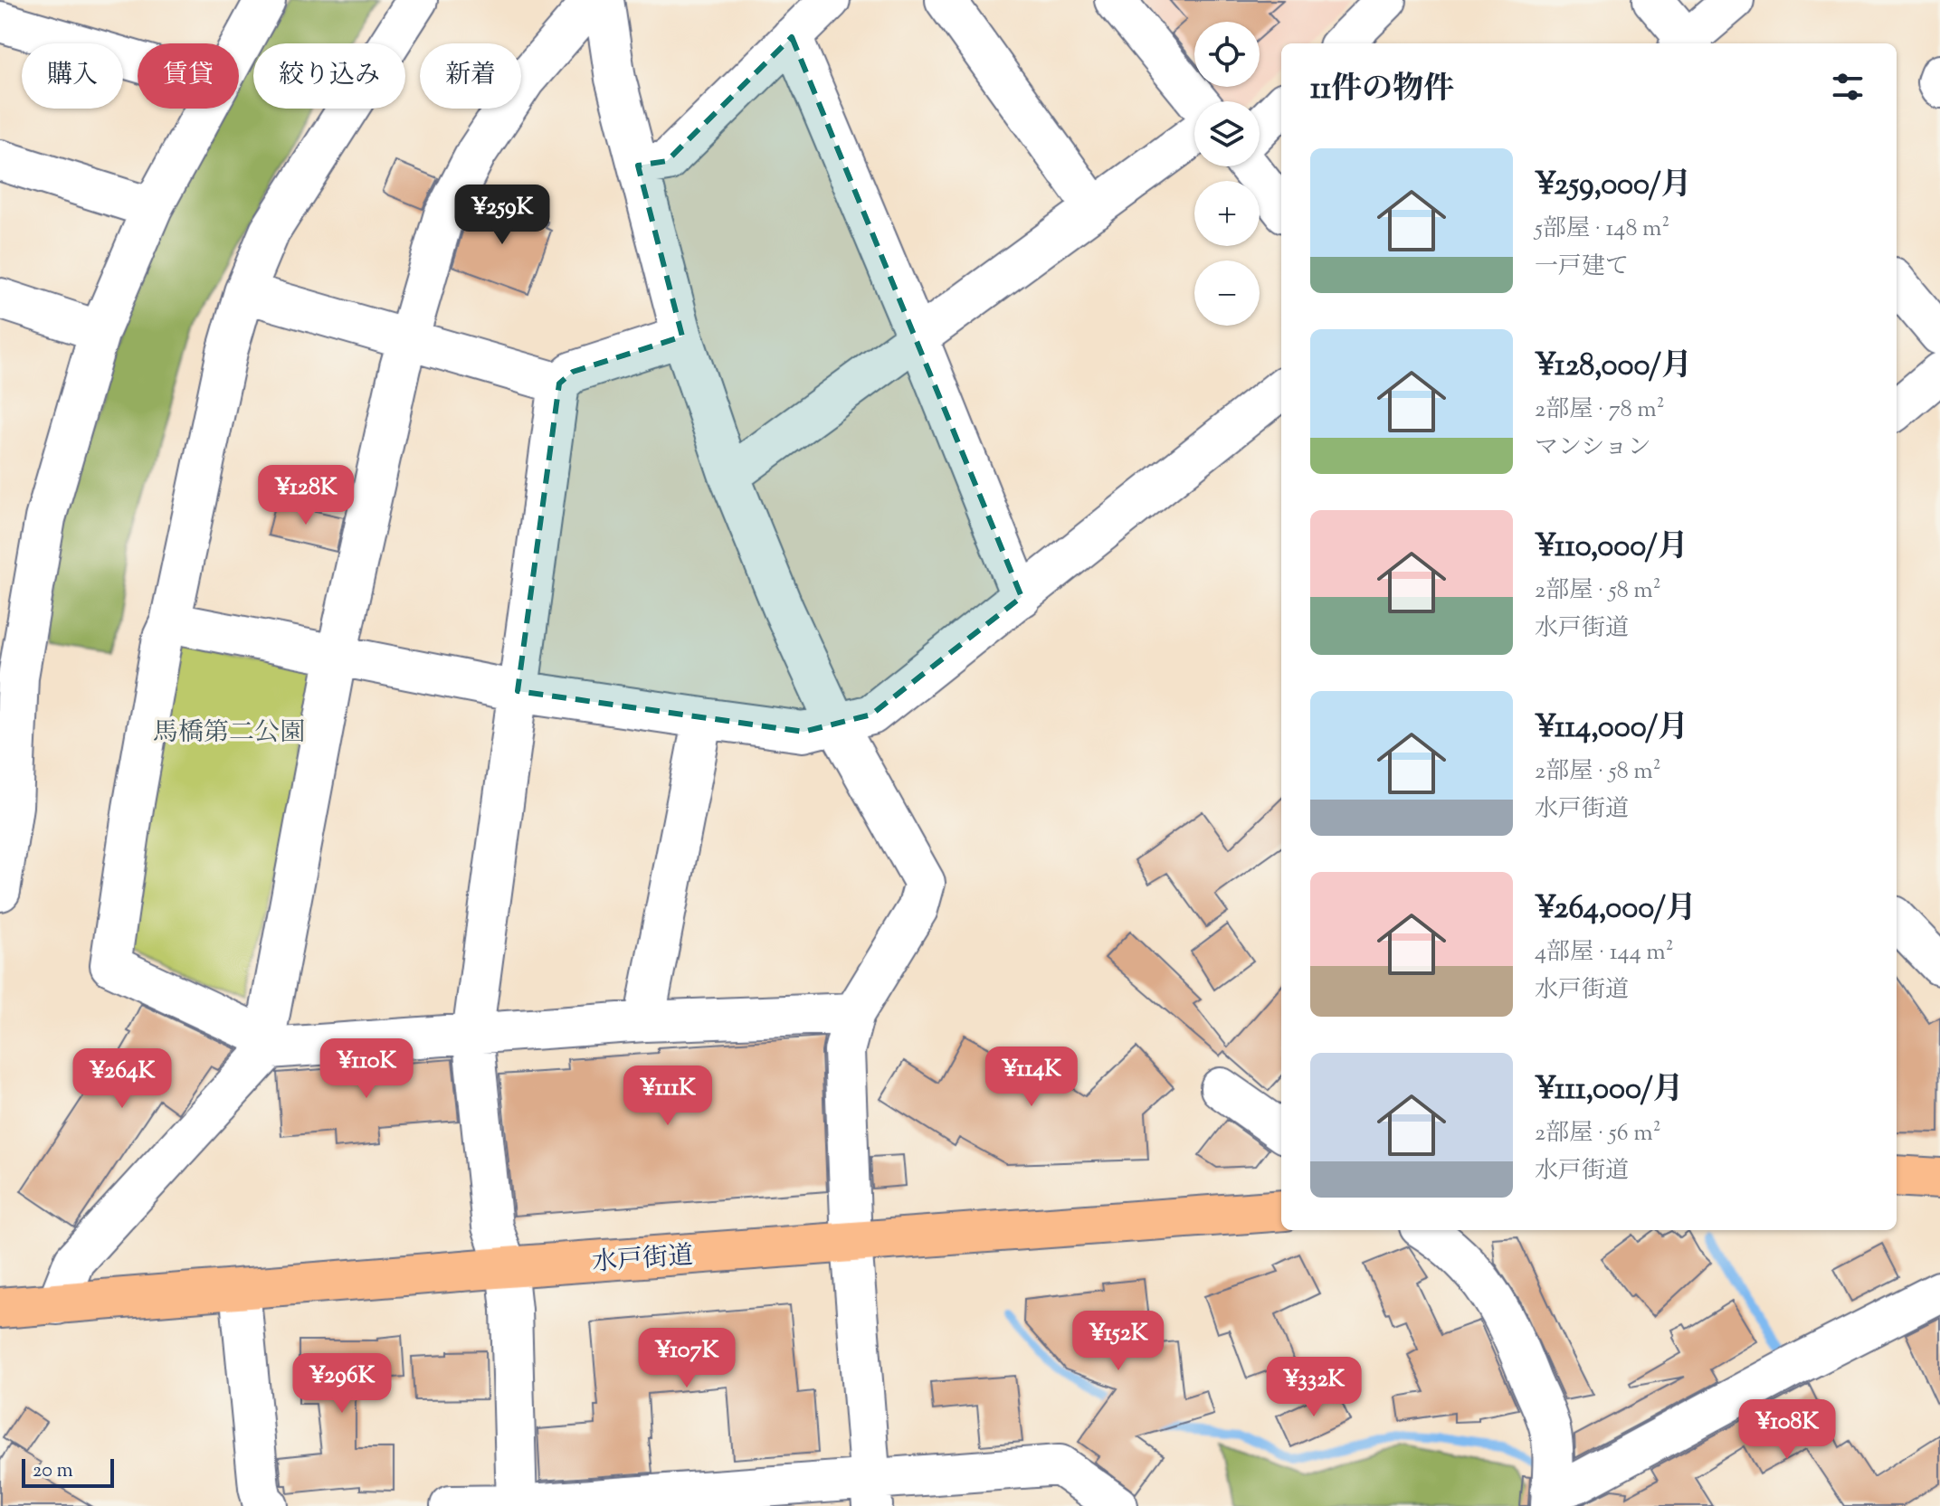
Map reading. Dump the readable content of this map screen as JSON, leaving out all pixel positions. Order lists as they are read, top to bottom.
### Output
{
  "streets": {
    "highway": ["水戸街道"]
  },
  "parks": ["馬橋第二公園"],
  "scale_bar": "20 m",
  "page": {
    "map_buttons": ["+", "−"],
    "chip": [
      "購入",
      "賃貸",
      "絞り込み",
      "新着"
    ],
    "heading": "11件の物件",
    "list": [
      {
        "name": "¥259,000/月",
        "note": "5部屋 · 148 m² · 一戸建て"
      },
      {
        "name": "¥128,000/月",
        "note": "2部屋 · 78 m² · マンション"
      },
      {
        "name": "¥110,000/月",
        "note": "2部屋 · 58 m² · 水戸街道"
      },
      {
        "name": "¥114,000/月",
        "note": "2部屋 · 58 m² · 水戸街道"
      },
      {
        "name": "¥264,000/月",
        "note": "4部屋 · 144 m² · 水戸街道"
      },
      {
        "name": "¥111,000/月",
        "note": "2部屋 · 56 m² · 水戸街道"
      }
    ],
    "price": [
      "¥259K",
      "¥128K",
      "¥110K",
      "¥114K",
      "¥264K",
      "¥111K",
      "¥152K",
      "¥107K",
      "¥296K",
      "¥332K",
      "¥108K"
    ],
    "scale": "20 m"
  }
}
